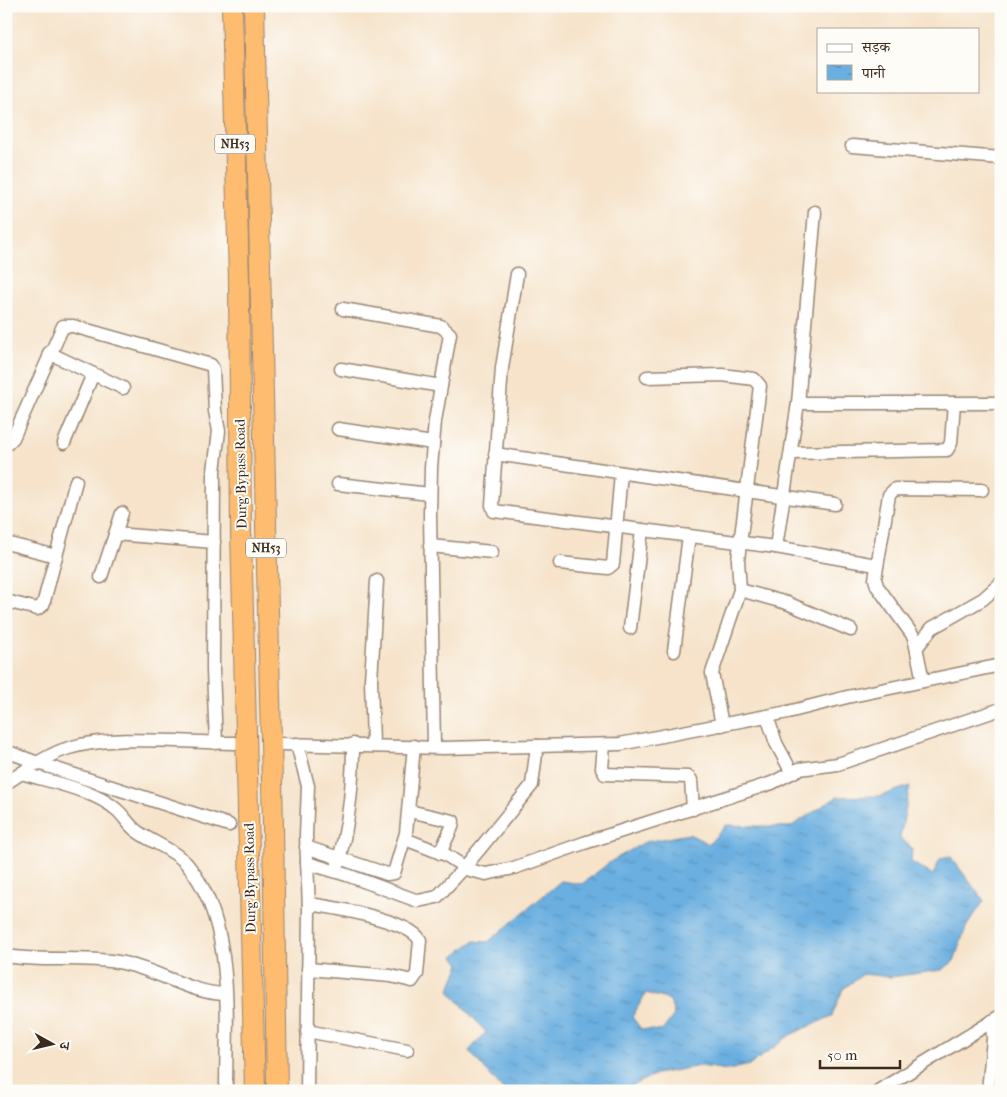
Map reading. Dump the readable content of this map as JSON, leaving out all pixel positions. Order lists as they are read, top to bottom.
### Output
{
  "streets": {
    "highway": ["NH53", "Durg Bypass Road"]
  },
  "legend": ["सड़क", "पानी"],
  "scale_bar": "50 m",
  "north": "right"
}
